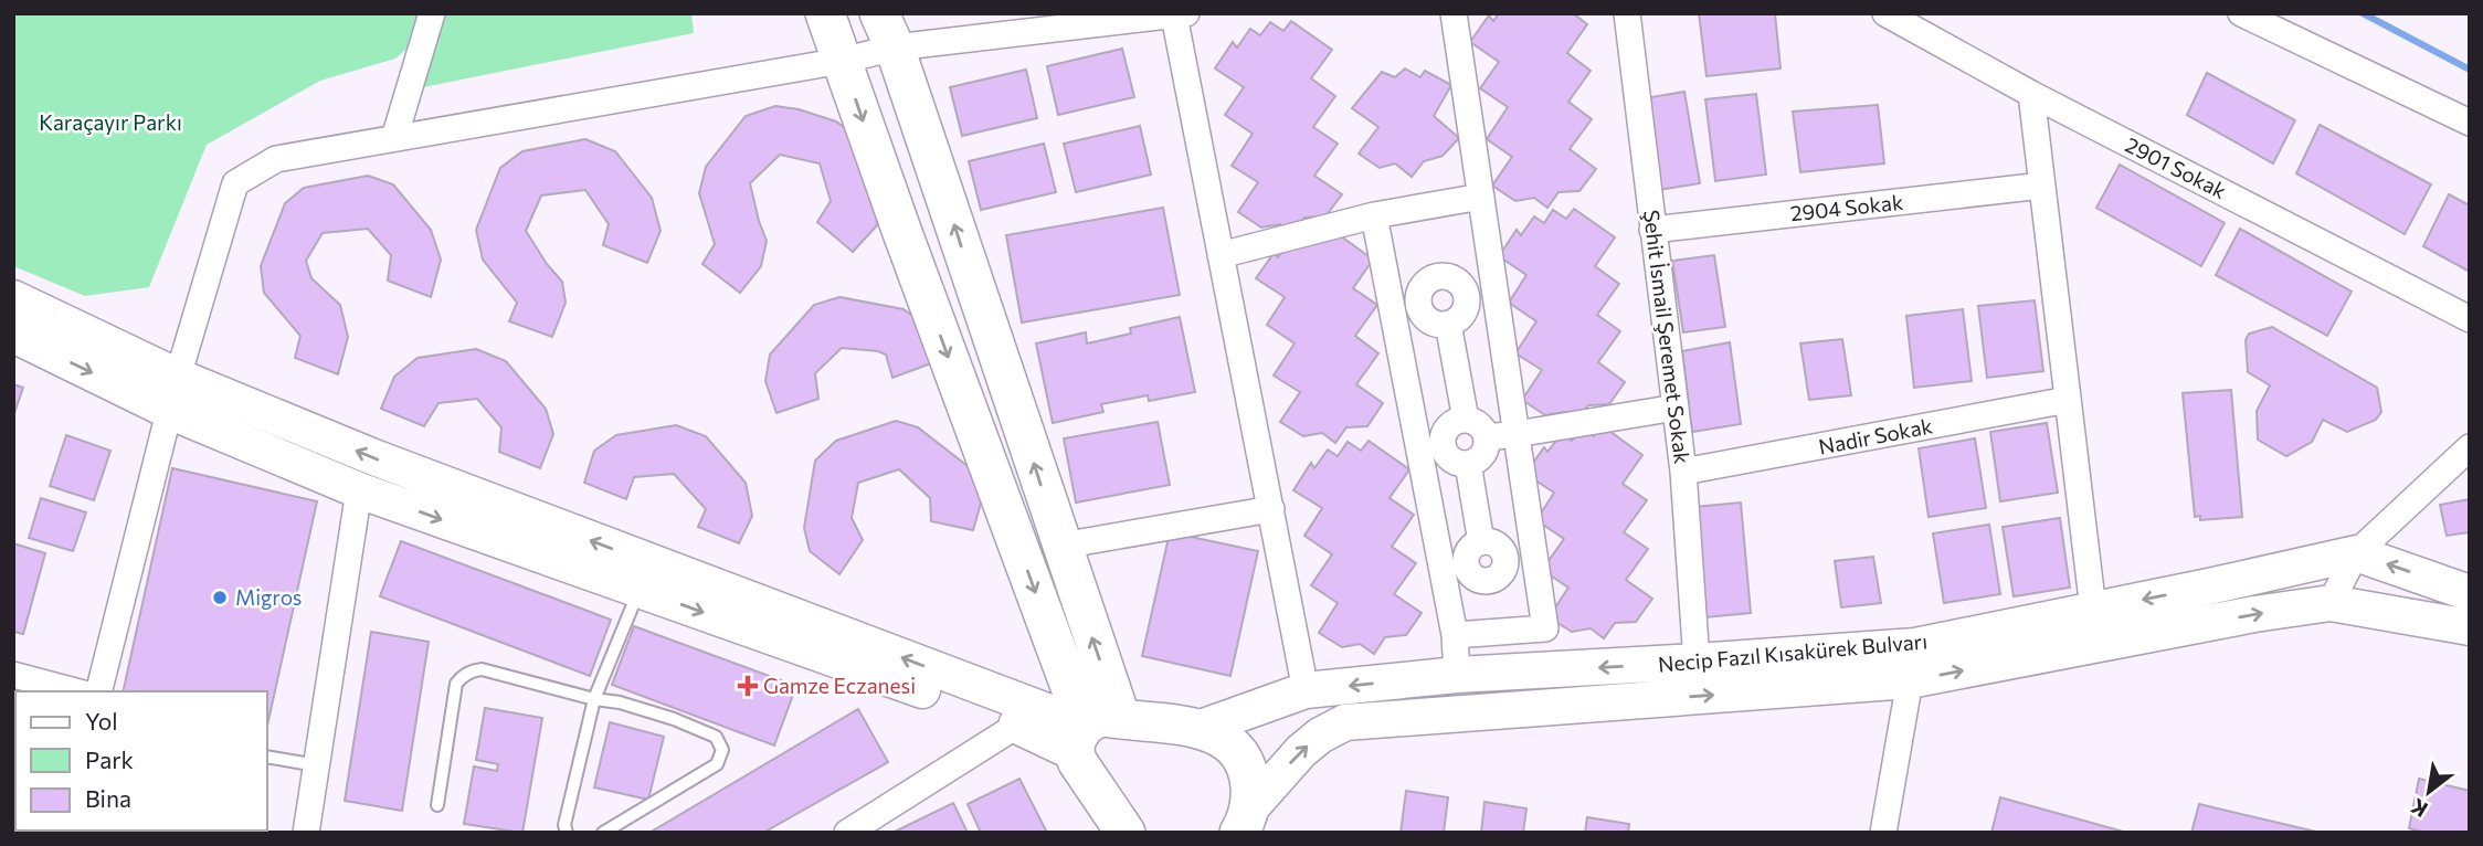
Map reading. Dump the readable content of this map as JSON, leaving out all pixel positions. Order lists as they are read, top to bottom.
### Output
{
  "streets": {
    "main road": ["Necip Fazıl Kısakürek Bulvarı"],
    "street": [
      "2901 Sokak",
      "2904 Sokak",
      "Şehit İsmail Şeremet Sokak",
      "Nadir Sokak"
    ]
  },
  "crossings": [
    ["2904 Sokak", "Şehit İsmail Şeremet Sokak"],
    ["Şehit İsmail Şeremet Sokak", "Nadir Sokak"],
    ["Şehit İsmail Şeremet Sokak", "Necip Fazıl Kısakürek Bulvarı"]
  ],
  "parks": ["Karaçayır Parkı"],
  "places": {
    "other": ["Migros"],
    "health": ["Gamze Eczanesi"]
  },
  "legend": ["Yol", "Park", "Bina"],
  "north": "bottom left"
}
